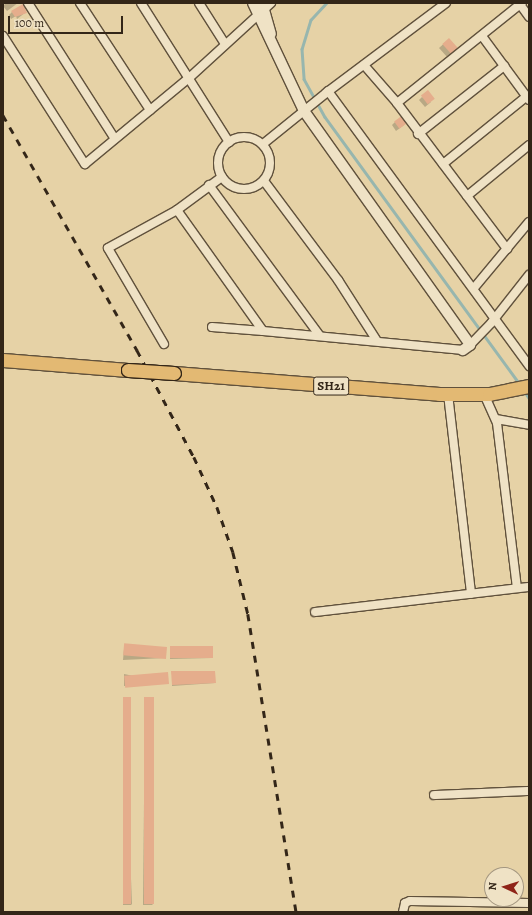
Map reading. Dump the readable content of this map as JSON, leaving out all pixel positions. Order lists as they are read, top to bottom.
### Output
{
  "streets": {
    "main road": ["SH21"]
  },
  "scale_bar": "100 m",
  "north": "left"
}
